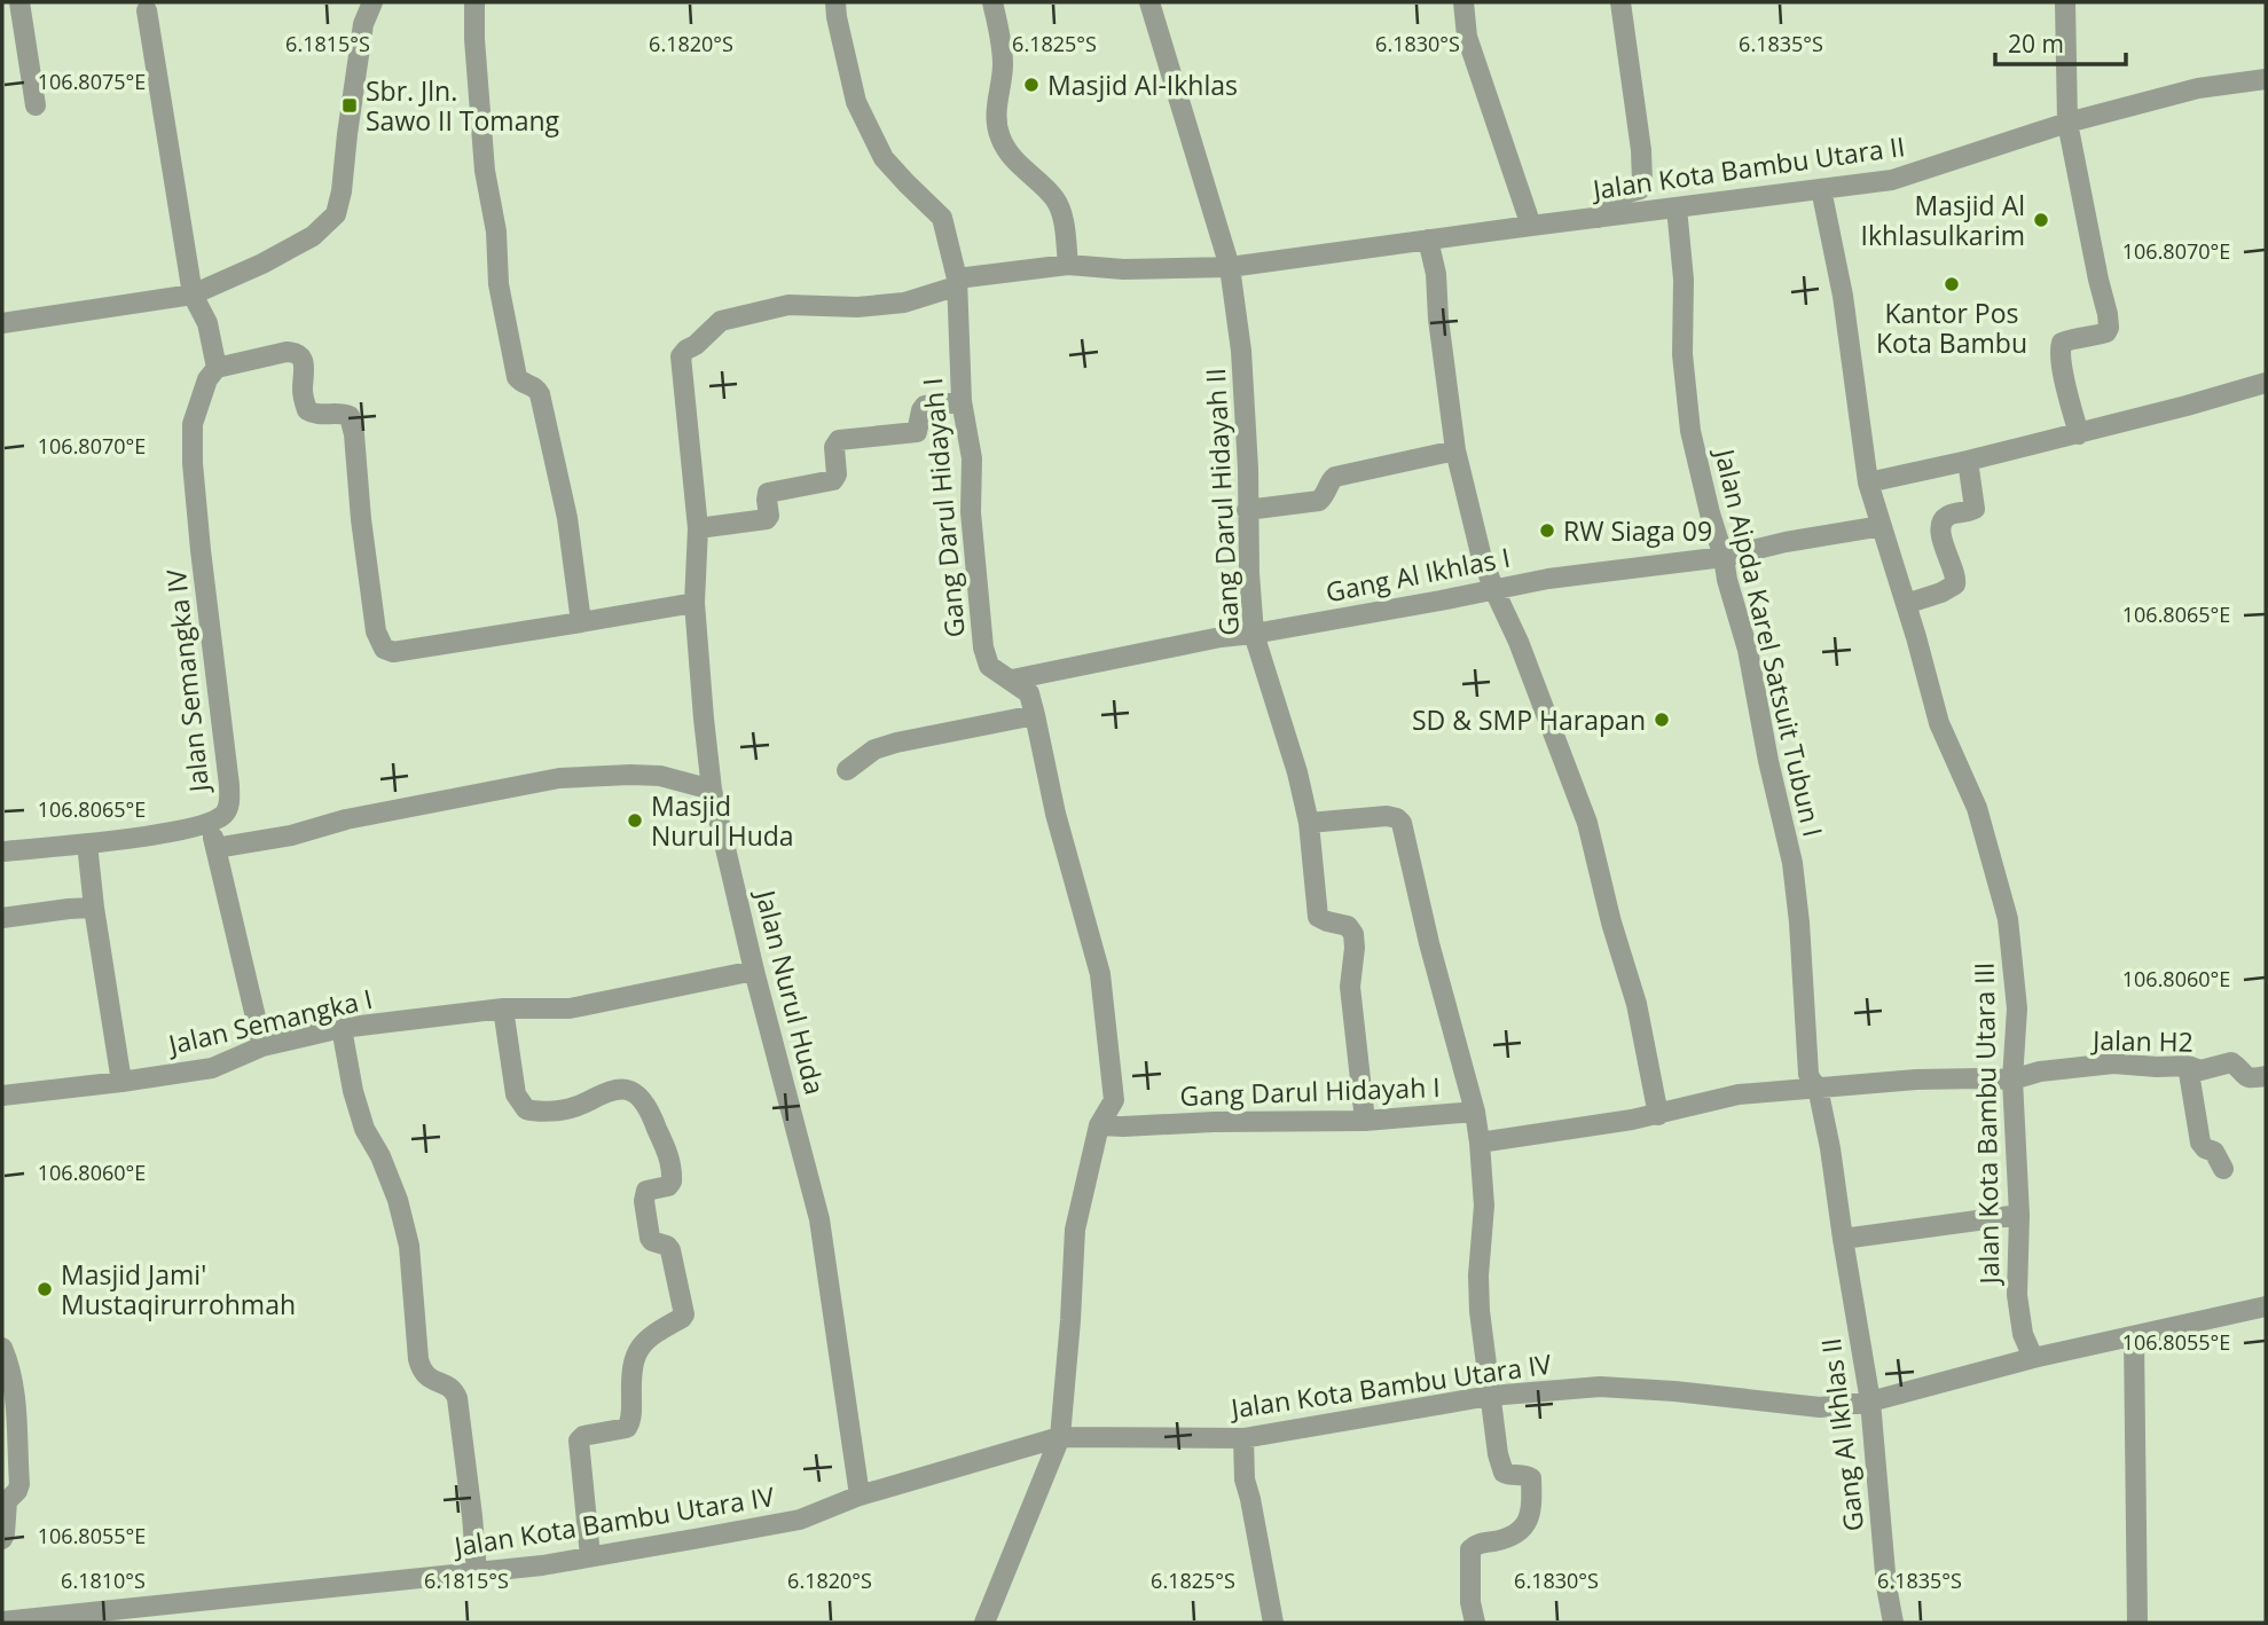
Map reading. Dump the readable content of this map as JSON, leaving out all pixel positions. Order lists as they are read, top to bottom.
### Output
{
  "streets": {
    "street": [
      "Jalan Kota Bambu Utara II",
      "Gang Darul Hidayah II",
      "Gang Darul Hidayah I",
      "Gang Al Ikhlas I",
      "Jalan Aipda Karel Satsuit Tubun I",
      "Jalan Semangka IV",
      "Jalan Nurul Huda",
      "Jalan Semangka I",
      "Jalan H2",
      "Jalan Kota Bambu Utara III",
      "Jalan Kota Bambu Utara IV",
      "Gang Al Ikhlas II"
    ]
  },
  "crossings": [
    ["Jalan Kota Bambu Utara II", "Gang Darul Hidayah II"],
    ["Jalan Kota Bambu Utara II", "Gang Darul Hidayah I"],
    ["Jalan Kota Bambu Utara II", "Jalan Aipda Karel Satsuit Tubun I"],
    ["Jalan Kota Bambu Utara II", "Jalan Nurul Huda"],
    ["Jalan Kota Bambu Utara II", "Jalan Kota Bambu Utara III"],
    ["Gang Darul Hidayah II", "Gang Darul Hidayah I"],
    ["Gang Darul Hidayah II", "Gang Al Ikhlas I"],
    ["Gang Darul Hidayah I", "Gang Al Ikhlas I"],
    ["Gang Darul Hidayah I", "Jalan Nurul Huda"],
    ["Gang Darul Hidayah I", "Jalan Kota Bambu Utara IV"],
    ["Gang Al Ikhlas I", "Jalan Aipda Karel Satsuit Tubun I"],
    ["Gang Al Ikhlas I", "Jalan Kota Bambu Utara III"],
    ["Jalan Aipda Karel Satsuit Tubun I", "Gang Al Ikhlas II"],
    ["Jalan Nurul Huda", "Jalan Semangka I"],
    ["Jalan Nurul Huda", "Jalan Kota Bambu Utara IV"],
    ["Jalan H2", "Jalan Kota Bambu Utara III"],
    ["Jalan Kota Bambu Utara III", "Jalan Kota Bambu Utara IV"],
    ["Jalan Kota Bambu Utara IV", "Gang Al Ikhlas II"]
  ],
  "places": {
    "other": [
      "Masjid Al-Ikhlas",
      "Masjid Al Ikhlasulkarim",
      "Kantor Pos Kota Bambu",
      "RW Siaga 09",
      "SD & SMP Harapan",
      "Masjid Nurul Huda",
      "Masjid Jami' Mustaqirurrohmah"
    ],
    "transit": ["Sbr. Jln. Sawo II Tomang"]
  },
  "scale_bar": "20 m",
  "coordinates": [
    "6.1815°S",
    "6.1820°S",
    "6.1825°S",
    "6.1830°S",
    "6.1835°S",
    "106.8075°E",
    "106.8070°E",
    "106.8065°E",
    "106.8060°E",
    "106.8055°E",
    "6.1810°S"
  ]
}
